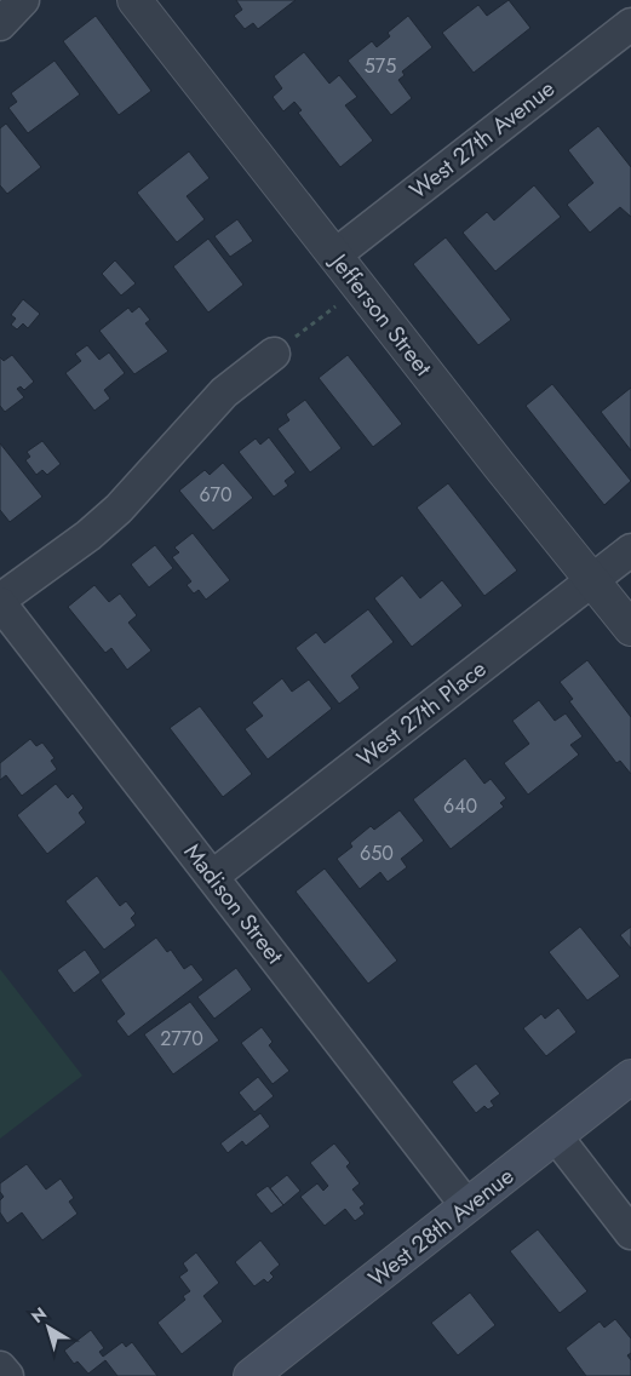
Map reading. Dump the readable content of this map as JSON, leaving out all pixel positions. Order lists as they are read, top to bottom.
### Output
{
  "streets": {
    "main road": ["West 28th Avenue"],
    "street": [
      "West 27th Avenue",
      "Jefferson Street",
      "West 27th Place",
      "Madison Street"
    ]
  },
  "crossings": [
    ["West 27th Avenue", "Jefferson Street"],
    ["Jefferson Street", "West 27th Place"],
    ["West 27th Place", "Madison Street"],
    ["Madison Street", "West 28th Avenue"]
  ],
  "house_numbers": [
    "575",
    "670",
    "640",
    "650",
    "2770"
  ],
  "north": "top left"
}
